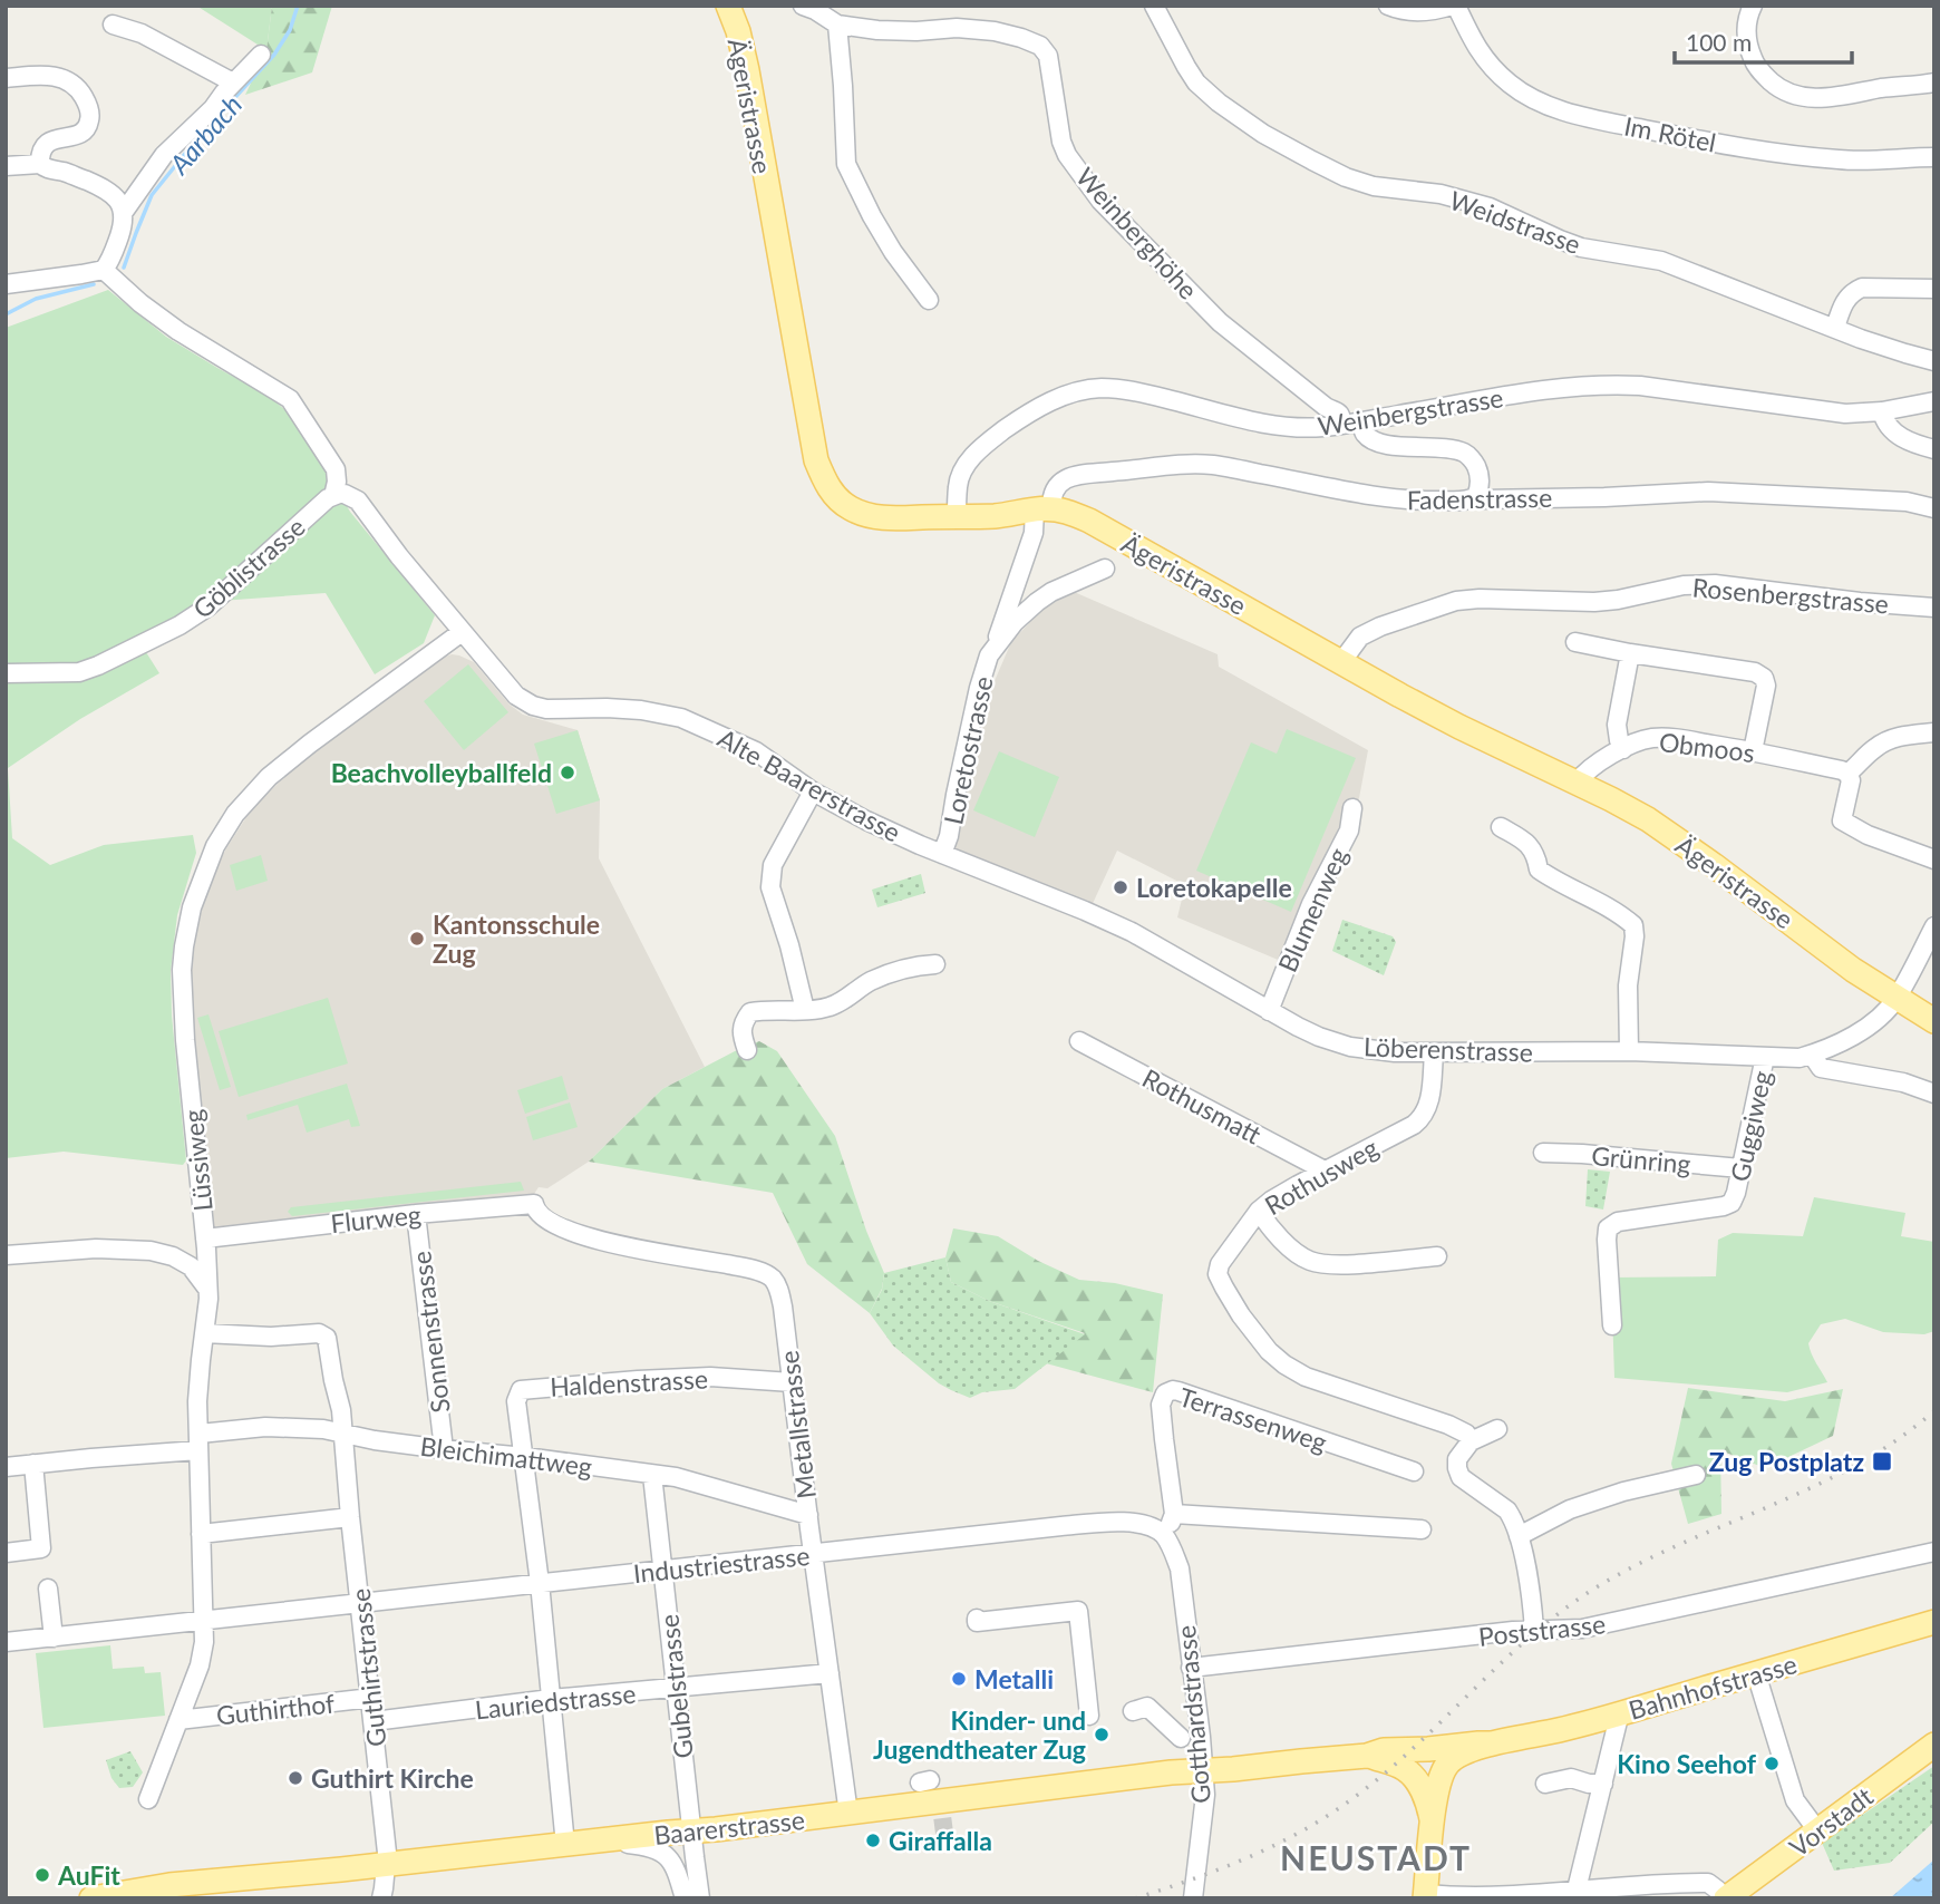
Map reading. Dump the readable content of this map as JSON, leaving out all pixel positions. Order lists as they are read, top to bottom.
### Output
{
  "streets": {
    "main road": [
      "Ägeristrasse",
      "Bahnhofstrasse",
      "Vorstadt",
      "Baarerstrasse"
    ],
    "street": [
      "Im Rötel",
      "Weidstrasse",
      "Weinberghöhe",
      "Weinbergstrasse",
      "Fadenstrasse",
      "Göblistrasse",
      "Rosenbergstrasse",
      "Obmoos",
      "Loretostrasse",
      "Alte Baarerstrasse",
      "Blumenweg",
      "Löberenstrasse",
      "Rothusmatt",
      "Guggiweg",
      "Grünring",
      "Lüssiweg",
      "Rothusweg",
      "Flurweg",
      "Sonnenstrasse",
      "Haldenstrasse",
      "Terrassenweg",
      "Metallstrasse",
      "Bleichimattweg",
      "Industriestrasse",
      "Poststrasse",
      "Guthirtstrasse",
      "Gubelstrasse",
      "Lauriedstrasse",
      "Guthirthof",
      "Gotthardstrasse"
    ]
  },
  "crossings": [
    ["Ägeristrasse", "Weinbergstrasse"],
    ["Ägeristrasse", "Fadenstrasse"],
    ["Ägeristrasse", "Rosenbergstrasse"],
    ["Ägeristrasse", "Obmoos"],
    ["Ägeristrasse", "Loretostrasse"],
    ["Ägeristrasse", "Löberenstrasse"],
    ["Weinberghöhe", "Weinbergstrasse"],
    ["Fadenstrasse", "Loretostrasse"],
    ["Göblistrasse", "Alte Baarerstrasse"],
    ["Loretostrasse", "Alte Baarerstrasse"],
    ["Loretostrasse", "Löberenstrasse"],
    ["Alte Baarerstrasse", "Löberenstrasse"],
    ["Alte Baarerstrasse", "Lüssiweg"],
    ["Blumenweg", "Löberenstrasse"],
    ["Löberenstrasse", "Guggiweg"],
    ["Löberenstrasse", "Rothusweg"],
    ["Rothusmatt", "Rothusweg"],
    ["Guggiweg", "Grünring"],
    ["Lüssiweg", "Flurweg"],
    ["Lüssiweg", "Bleichimattweg"],
    ["Lüssiweg", "Industriestrasse"],
    ["Lüssiweg", "Guthirtstrasse"],
    ["Lüssiweg", "Guthirthof"],
    ["Flurweg", "Sonnenstrasse"],
    ["Flurweg", "Metallstrasse"],
    ["Sonnenstrasse", "Bleichimattweg"],
    ["Haldenstrasse", "Metallstrasse"],
    ["Haldenstrasse", "Bleichimattweg"],
    ["Haldenstrasse", "Industriestrasse"],
    ["Haldenstrasse", "Lauriedstrasse"],
    ["Haldenstrasse", "Baarerstrasse"],
    ["Metallstrasse", "Bleichimattweg"],
    ["Metallstrasse", "Industriestrasse"],
    ["Metallstrasse", "Lauriedstrasse"],
    ["Metallstrasse", "Baarerstrasse"],
    ["Bleichimattweg", "Guthirtstrasse"],
    ["Bleichimattweg", "Gubelstrasse"],
    ["Industriestrasse", "Guthirtstrasse"],
    ["Industriestrasse", "Gubelstrasse"],
    ["Industriestrasse", "Gotthardstrasse"],
    ["Poststrasse", "Gotthardstrasse"],
    ["Guthirtstrasse", "Lauriedstrasse"],
    ["Guthirtstrasse", "Guthirthof"],
    ["Guthirtstrasse", "Baarerstrasse"],
    ["Gubelstrasse", "Lauriedstrasse"],
    ["Gubelstrasse", "Baarerstrasse"],
    ["Bahnhofstrasse", "Baarerstrasse"],
    ["Gotthardstrasse", "Baarerstrasse"]
  ],
  "districts": ["NEUSTADT"],
  "water": ["Aarbach"],
  "places": {
    "other": [
      "Beachvolleyballfeld",
      "Loretokapelle",
      "Kantonsschule Zug",
      "Metalli",
      "Kinder- und Jugendtheater Zug",
      "Kino Seehof",
      "Guthirt Kirche",
      "Giraffalla",
      "AuFit"
    ],
    "transit": ["Zug Postplatz"]
  },
  "scale_bar": "100 m"
}
